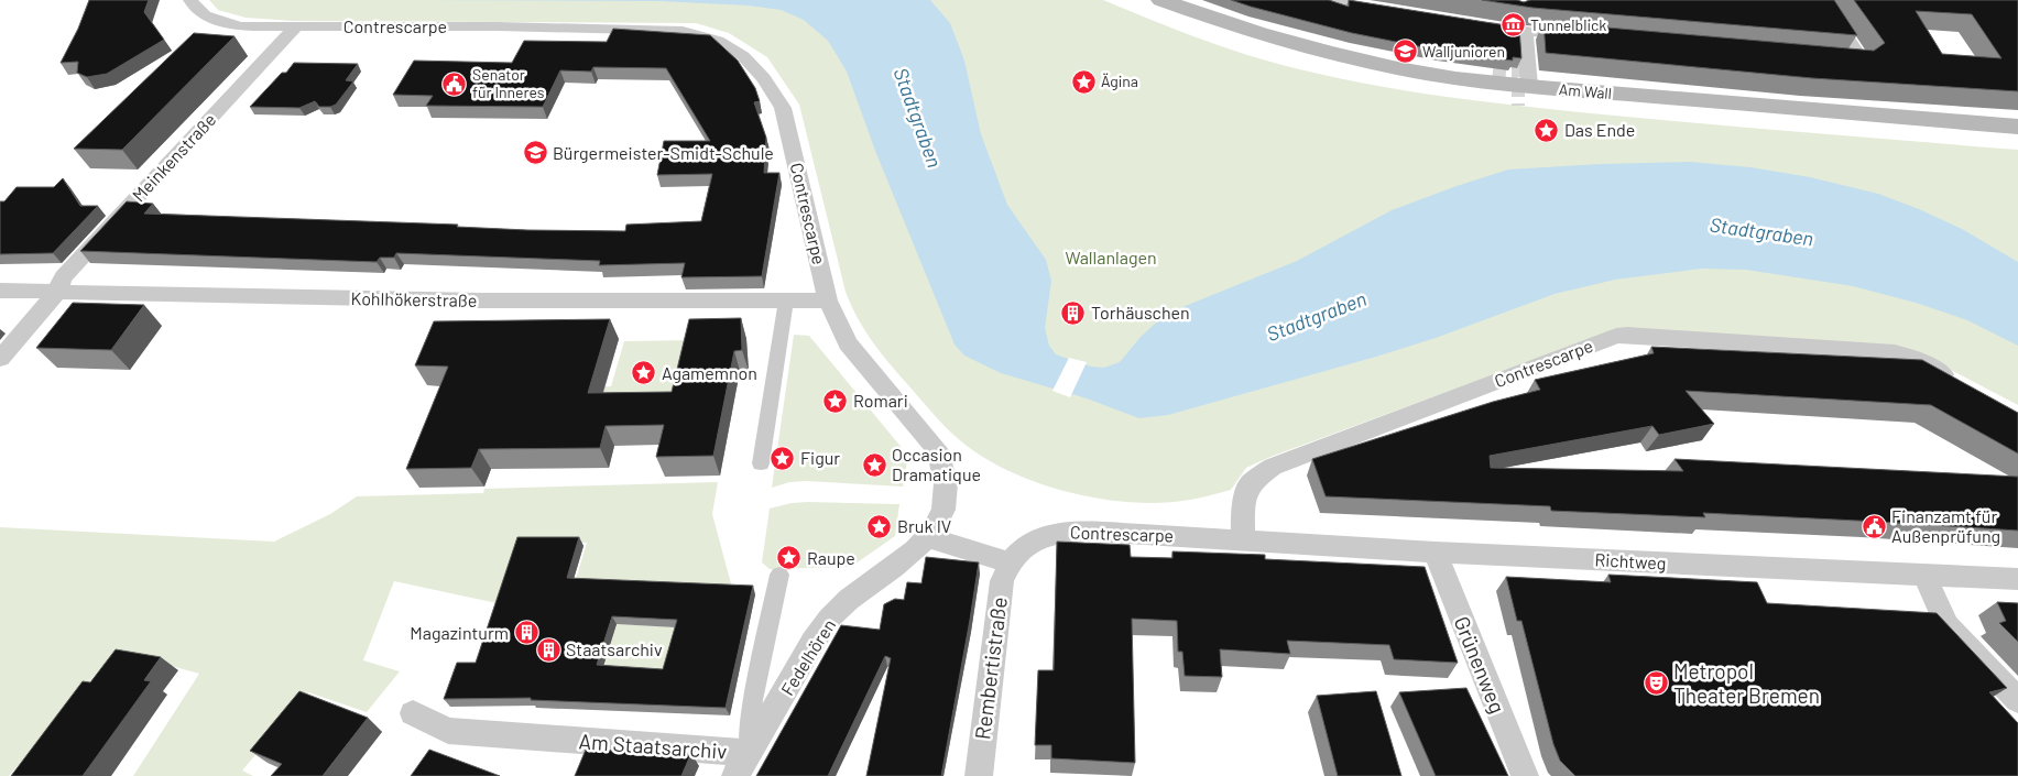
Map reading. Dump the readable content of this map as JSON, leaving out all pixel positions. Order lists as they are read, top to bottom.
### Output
{
  "streets": {
    "main road": ["Am Wall"],
    "street": [
      "Contrescarpe",
      "Meinkenstraße",
      "Kohlhökerstraße",
      "Richtweg",
      "Fedelhören",
      "Grünenweg",
      "Rembertistraße",
      "Am Staatsarchiv"
    ]
  },
  "crossings": [
    ["Contrescarpe", "Meinkenstraße"],
    ["Contrescarpe", "Kohlhökerstraße"],
    ["Contrescarpe", "Richtweg"],
    ["Contrescarpe", "Fedelhören"],
    ["Contrescarpe", "Rembertistraße"],
    ["Meinkenstraße", "Kohlhökerstraße"],
    ["Richtweg", "Grünenweg"],
    ["Fedelhören", "Am Staatsarchiv"]
  ],
  "water": ["Stadtgraben"],
  "parks": ["Wallanlagen"],
  "places": {
    "museum": ["Tunnelblick"],
    "school or university": ["Walljunioren", "Bürgermeister-Smidt-Schule"],
    "place": [
      "Ägina",
      "Das Ende",
      "Agamemnon",
      "Romari",
      "Figur",
      "Occasion Dramatique",
      "Bruk IV",
      "Raupe"
    ],
    "public building": ["Senator für Inneres", "Finanzamt für Außenprüfung"],
    "building": ["Torhäuschen", "Magazinturm", "Staatsarchiv"],
    "theatre": ["Metropol Theater Bremen"]
  }
}
